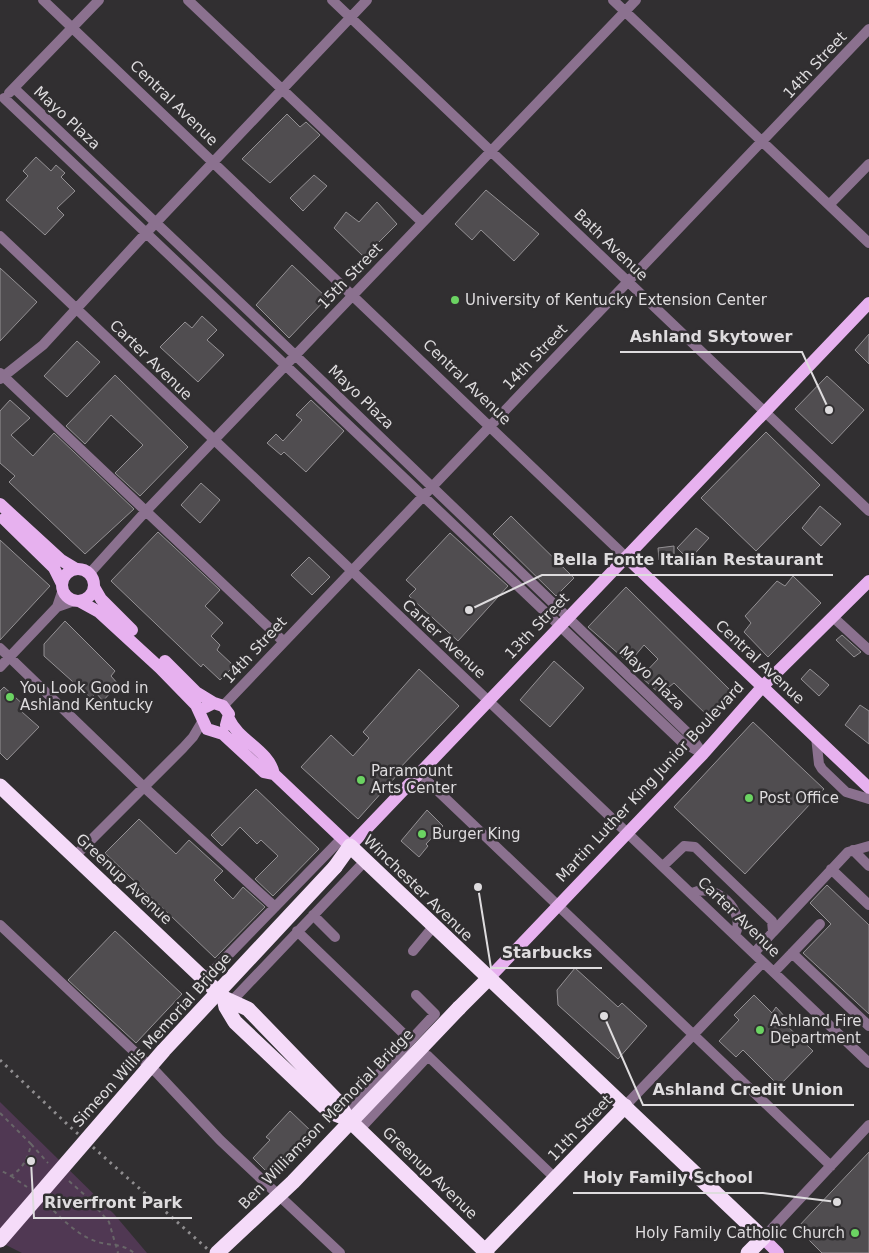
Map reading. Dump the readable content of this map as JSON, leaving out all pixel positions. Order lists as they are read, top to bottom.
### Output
{
  "streets": {
    "highway": [
      "13th Street",
      "Martin Luther King Junior Boulevard",
      "Greenup Avenue",
      "Winchester Avenue",
      "Simeon Willis Memorial Bridge",
      "Ben Williamson Memorial Bridge",
      "11th Street"
    ],
    "main road": ["Central Avenue"],
    "street": [
      "14th Street",
      "Mayo Plaza",
      "Bath Avenue",
      "15th Street",
      "Carter Avenue"
    ]
  },
  "crossings": [
    ["14th Street", "Central Avenue"],
    ["14th Street", "Mayo Plaza"],
    ["14th Street", "Bath Avenue"],
    ["14th Street", "Carter Avenue"],
    ["14th Street", "Winchester Avenue"],
    ["Central Avenue", "15th Street"],
    ["Central Avenue", "13th Street"],
    ["Central Avenue", "Martin Luther King Junior Boulevard"],
    ["Mayo Plaza", "15th Street"],
    ["Mayo Plaza", "13th Street"],
    ["Mayo Plaza", "Martin Luther King Junior Boulevard"],
    ["Bath Avenue", "15th Street"],
    ["Bath Avenue", "13th Street"],
    ["15th Street", "Carter Avenue"],
    ["15th Street", "Winchester Avenue"],
    ["Carter Avenue", "13th Street"],
    ["Carter Avenue", "Martin Luther King Junior Boulevard"],
    ["Carter Avenue", "11th Street"],
    ["13th Street", "Winchester Avenue"],
    ["13th Street", "Simeon Willis Memorial Bridge"],
    ["Martin Luther King Junior Boulevard", "Winchester Avenue"],
    ["Martin Luther King Junior Boulevard", "Ben Williamson Memorial Bridge"],
    ["Greenup Avenue", "11th Street"],
    ["Winchester Avenue", "11th Street"]
  ],
  "places": [
    "University of Kentucky Extension Center",
    "Ashland Skytower",
    "Bella Fonte Italian Restaurant",
    "You Look Good in Ashland Kentucky",
    "Paramount Arts Center",
    "Post Office",
    "Burger King",
    "Starbucks",
    "Ashland Credit Union",
    "Ashland Fire Department",
    "Riverfront Park",
    "Holy Family School",
    "Holy Family Catholic Church"
  ]
}
